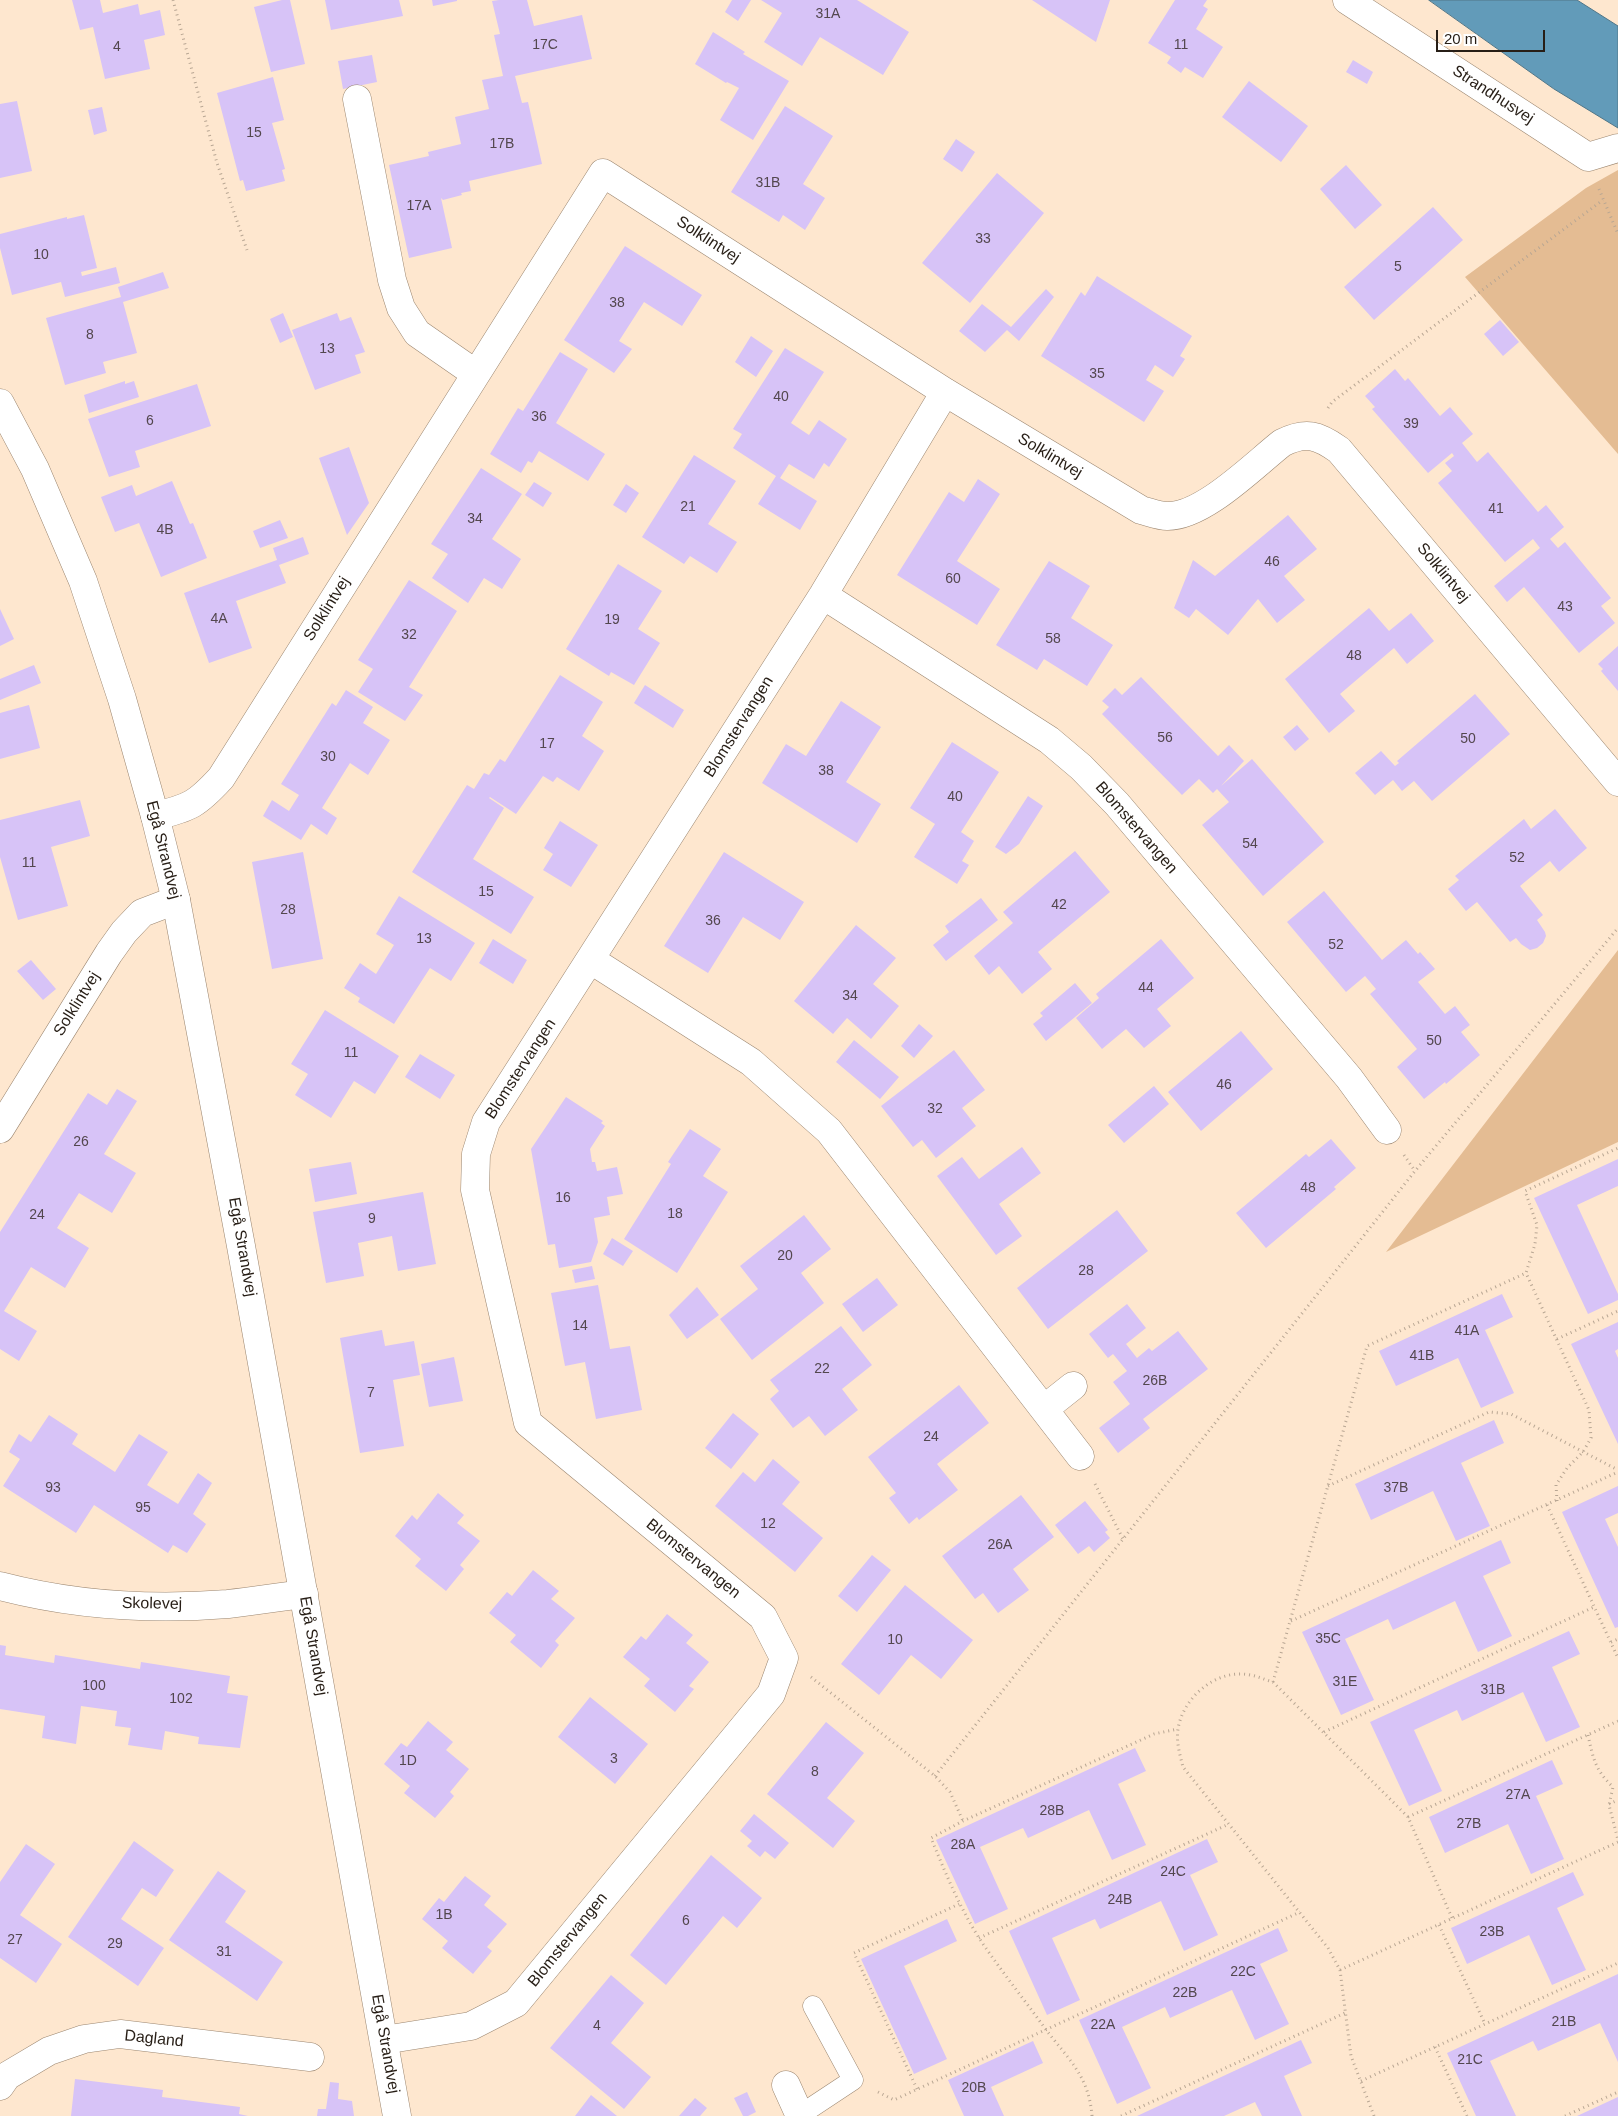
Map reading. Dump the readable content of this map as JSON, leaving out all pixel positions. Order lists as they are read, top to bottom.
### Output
{
  "streets": {
    "street": [
      "Strandhusvej",
      "Solklintvej",
      "Blomstervangen",
      "Egå Strandvej",
      "Skolevej",
      "Dagland"
    ]
  },
  "crossings": [
    ["Solklintvej", "Blomstervangen"],
    ["Solklintvej", "Egå Strandvej"],
    ["Blomstervangen", "Egå Strandvej"],
    ["Egå Strandvej", "Skolevej"]
  ],
  "house_numbers": [
    "31A",
    "17C",
    "11",
    "4",
    "15",
    "17B",
    "31B",
    "17A",
    "33",
    "10",
    "5",
    "38",
    "8",
    "13",
    "35",
    "40",
    "36",
    "6",
    "39",
    "21",
    "41",
    "34",
    "4B",
    "46",
    "60",
    "43",
    "4A",
    "19",
    "32",
    "58",
    "48",
    "56",
    "50",
    "17",
    "30",
    "38",
    "40",
    "54",
    "52",
    "11",
    "15",
    "42",
    "28",
    "36",
    "13",
    "52",
    "44",
    "34",
    "50",
    "11",
    "46",
    "32",
    "26",
    "48",
    "16",
    "18",
    "24",
    "9",
    "20",
    "28",
    "14",
    "41A",
    "41B",
    "22",
    "26B",
    "7",
    "24",
    "93",
    "37B",
    "95",
    "12",
    "26A",
    "35C",
    "10",
    "31E",
    "100",
    "31B",
    "102",
    "3",
    "1D",
    "8",
    "27A",
    "28B",
    "27B",
    "28A",
    "24C",
    "24B",
    "1B",
    "6",
    "23B",
    "27",
    "29",
    "31",
    "22C",
    "22B",
    "21B",
    "22A",
    "4",
    "21C",
    "20B"
  ],
  "scale_bar": "20 m"
}
